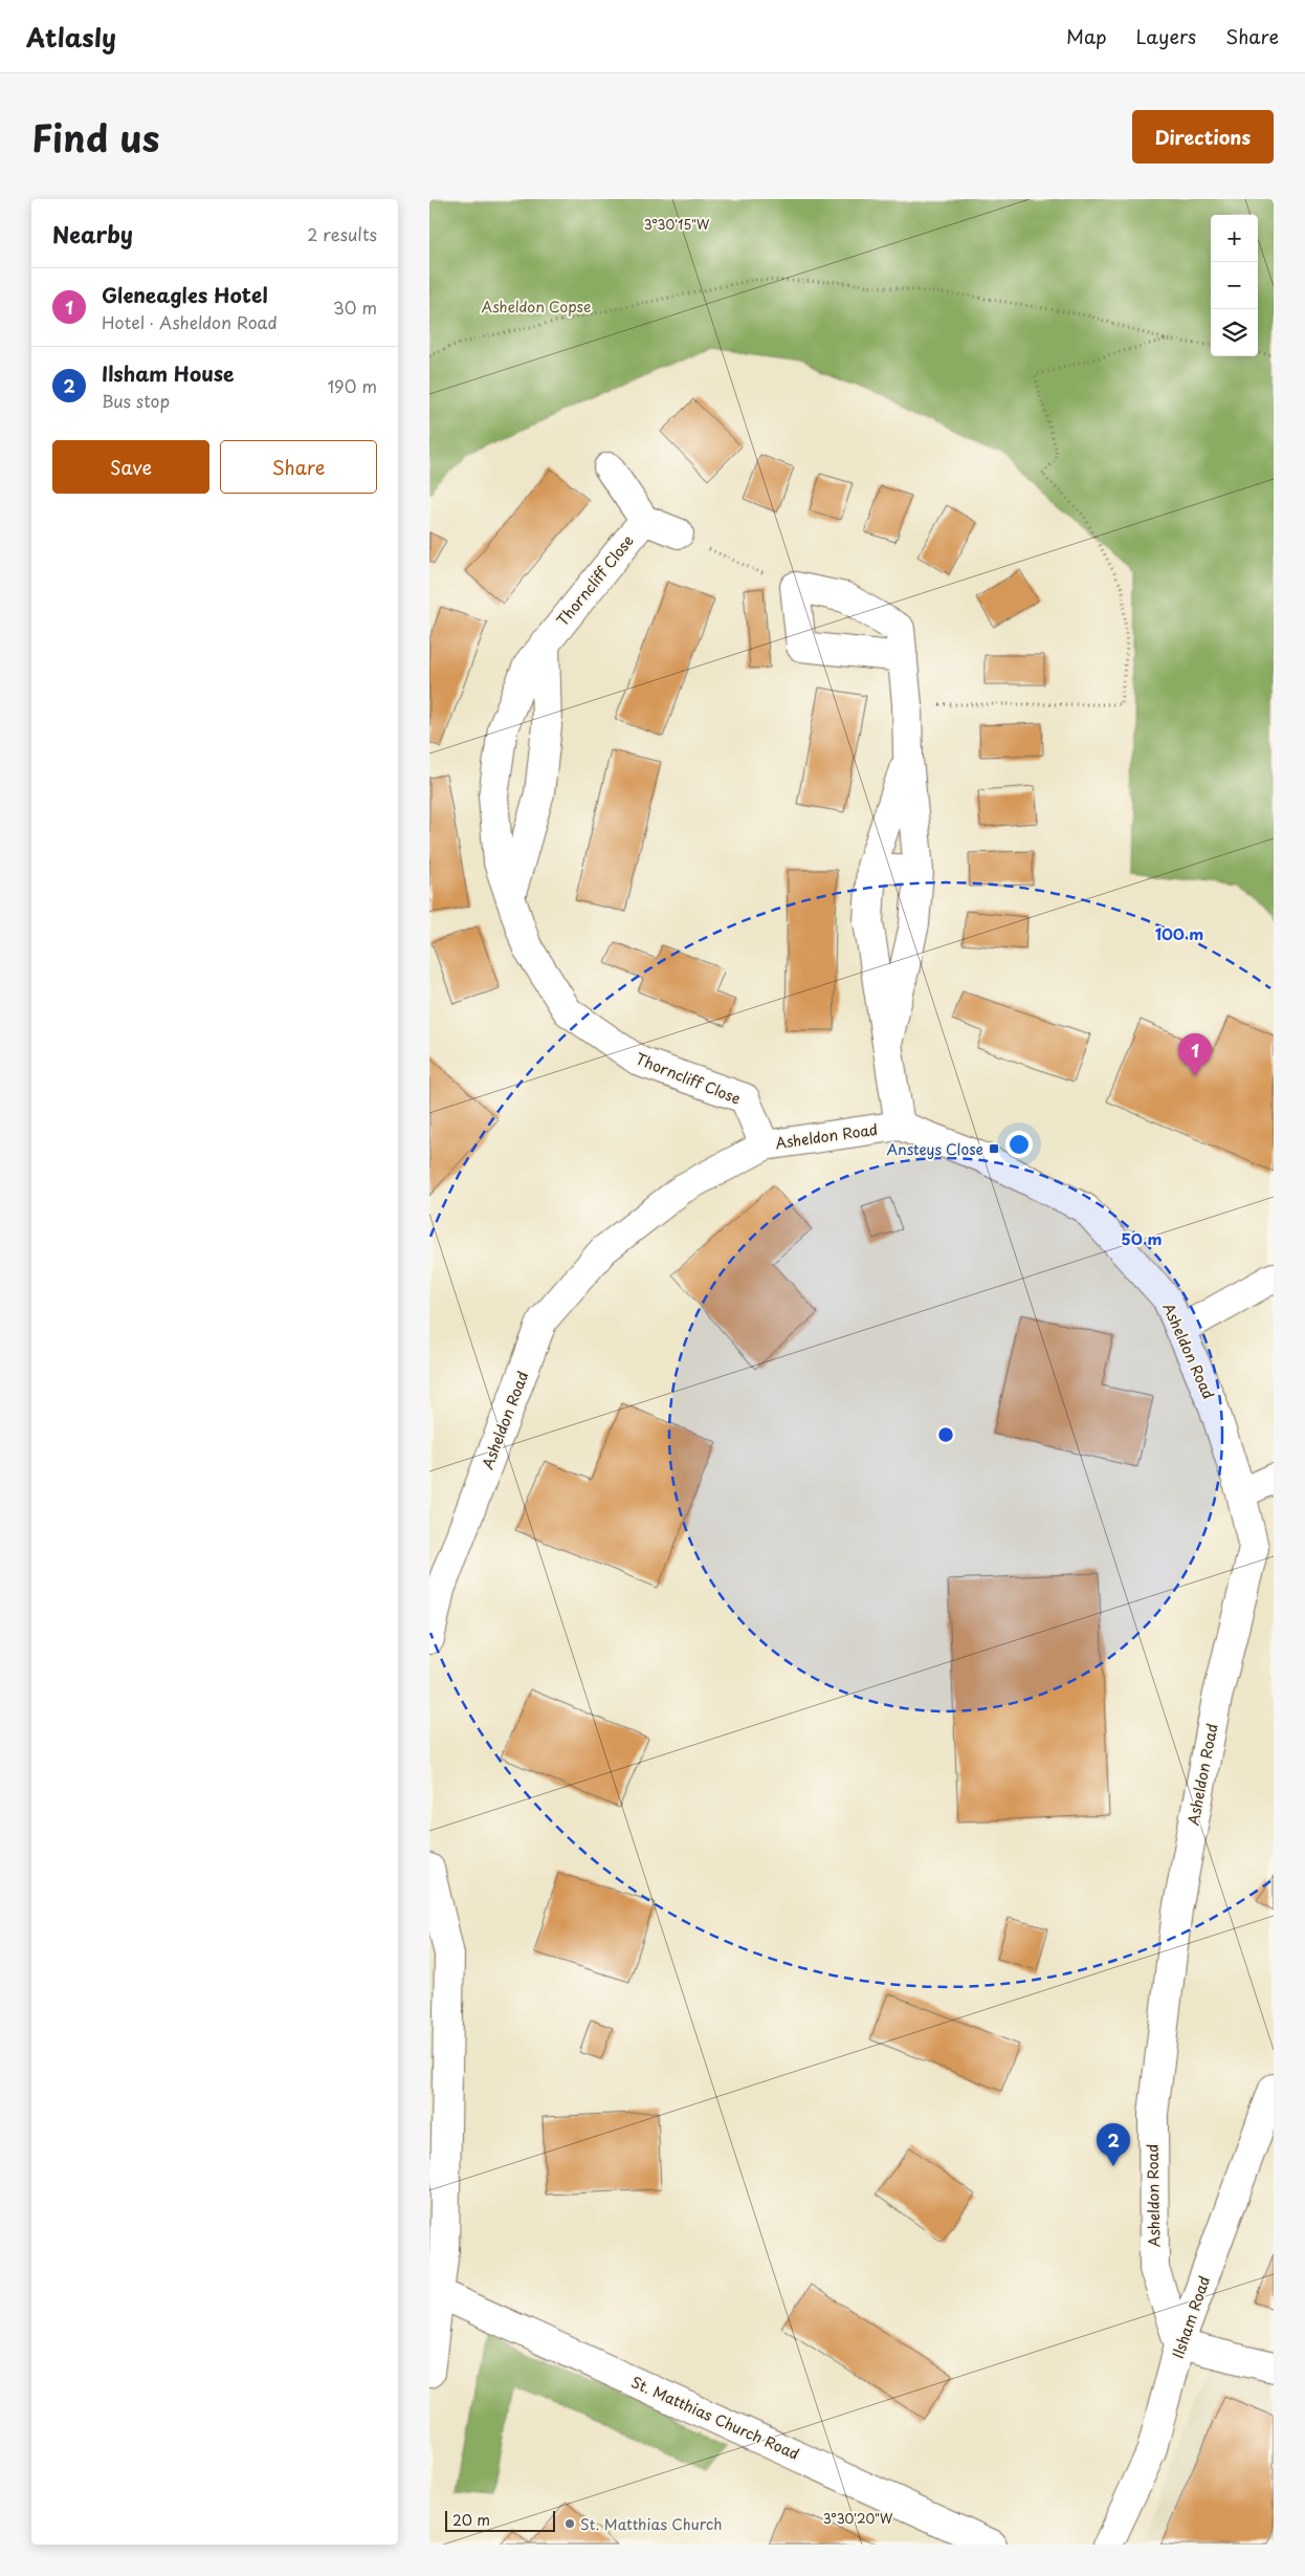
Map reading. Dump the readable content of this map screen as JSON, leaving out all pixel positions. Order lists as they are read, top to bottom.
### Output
{
  "streets": {
    "street": [
      "Thorncliff Close",
      "Asheldon Road",
      "Ilsham Road",
      "St. Matthias Church Road"
    ]
  },
  "crossings": [
    ["Thorncliff Close", "Asheldon Road"],
    ["Asheldon Road", "Ilsham Road"]
  ],
  "parks": ["Asheldon Copse"],
  "places": {
    "transit": ["Ansteys Close"],
    "other": ["St. Matthias Church"]
  },
  "scale_bar": "20 m",
  "page": {
    "header": "Atlasly",
    "nav": ["Map", "Layers", "Share"],
    "title": "Find us",
    "buttons": [
      "Directions",
      ["Save", "Share"]
    ],
    "heading": ["Nearby", "2 results"],
    "map_buttons": ["+", "−"],
    "list": [
      {
        "mark": "1",
        "name": "Gleneagles Hotel",
        "note": "Hotel · Asheldon Road",
        "value": "30 m"
      },
      {
        "mark": "2",
        "name": "Ilsham House",
        "note": "Bus stop",
        "value": "190 m"
      }
    ],
    "pins": ["1", "2"],
    "scale": "20 m"
  },
  "coordinates": ["3°30'15\"W", "3°30'20\"W"],
  "rings": ["100 m", "50 m"]
}
